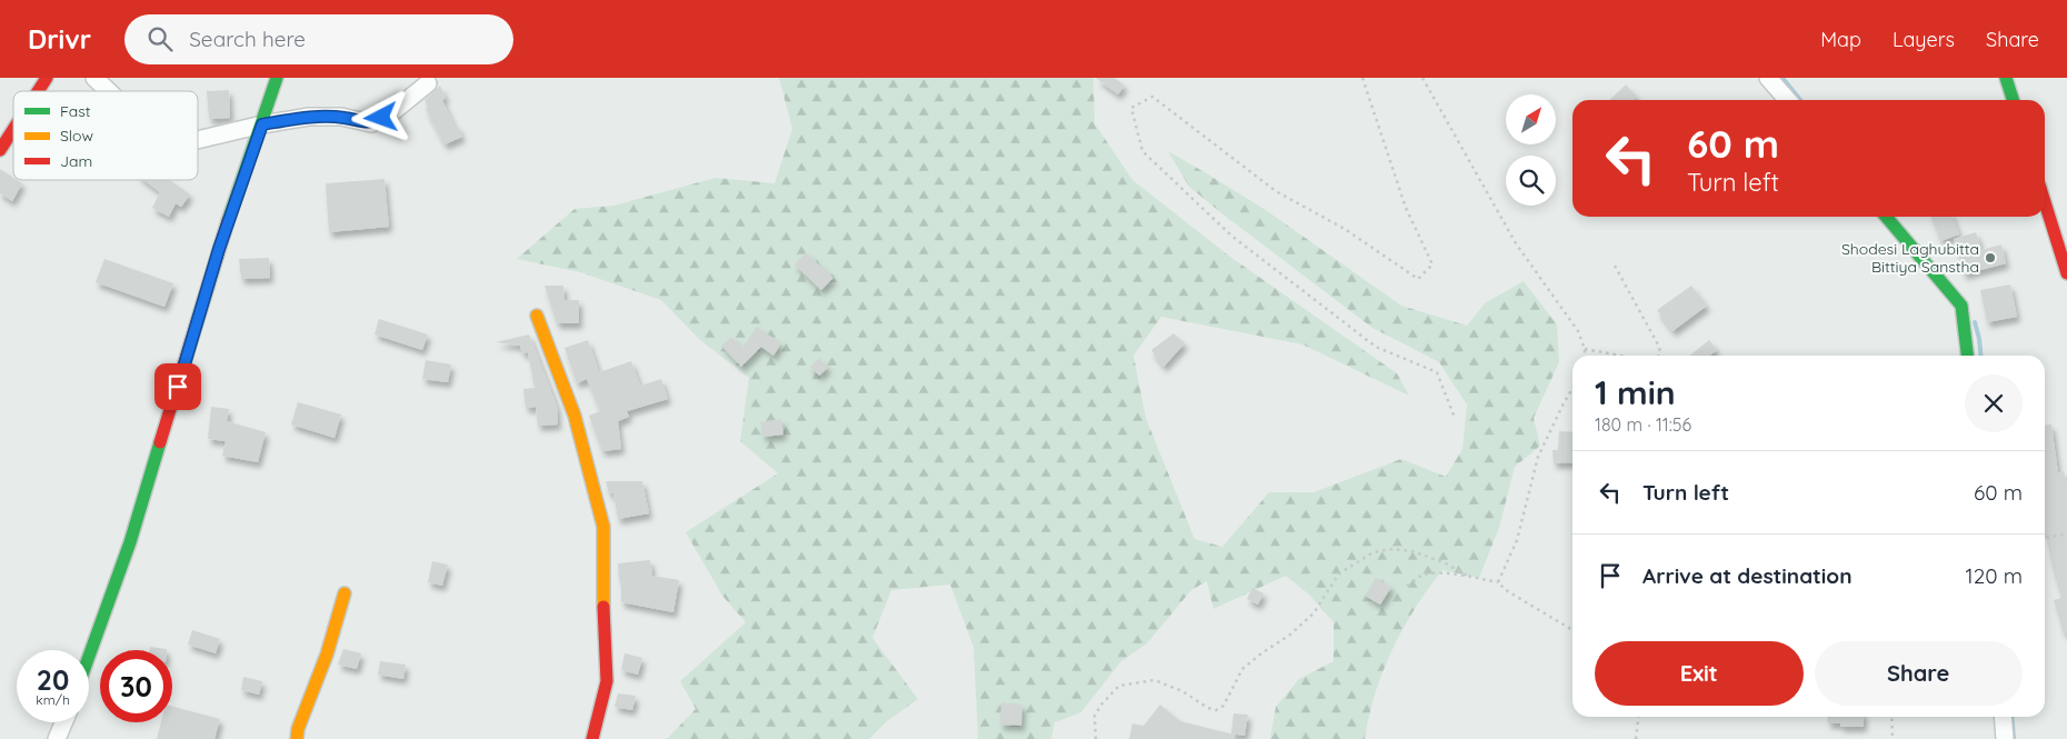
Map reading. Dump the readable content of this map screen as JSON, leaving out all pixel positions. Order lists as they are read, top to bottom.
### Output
{
  "places": ["Shodesi Laghubitta Bittiya Sanstha"],
  "legend": ["Fast", "Slow", "Jam"],
  "north": "top right",
  "page": {
    "header": "Drivr",
    "search": "Search here",
    "nav": ["Map", "Layers", "Share"],
    "turn": ["60 m", "Turn left"],
    "heading": ["1 min", "180 m · 11:56"],
    "list": [
      {
        "name": "Turn left",
        "value": "60 m"
      },
      {
        "name": "Arrive at destination",
        "value": "120 m"
      }
    ],
    "buttons": ["Exit", "Share"],
    "speed": "20 km/h",
    "limit": "30"
  }
}
